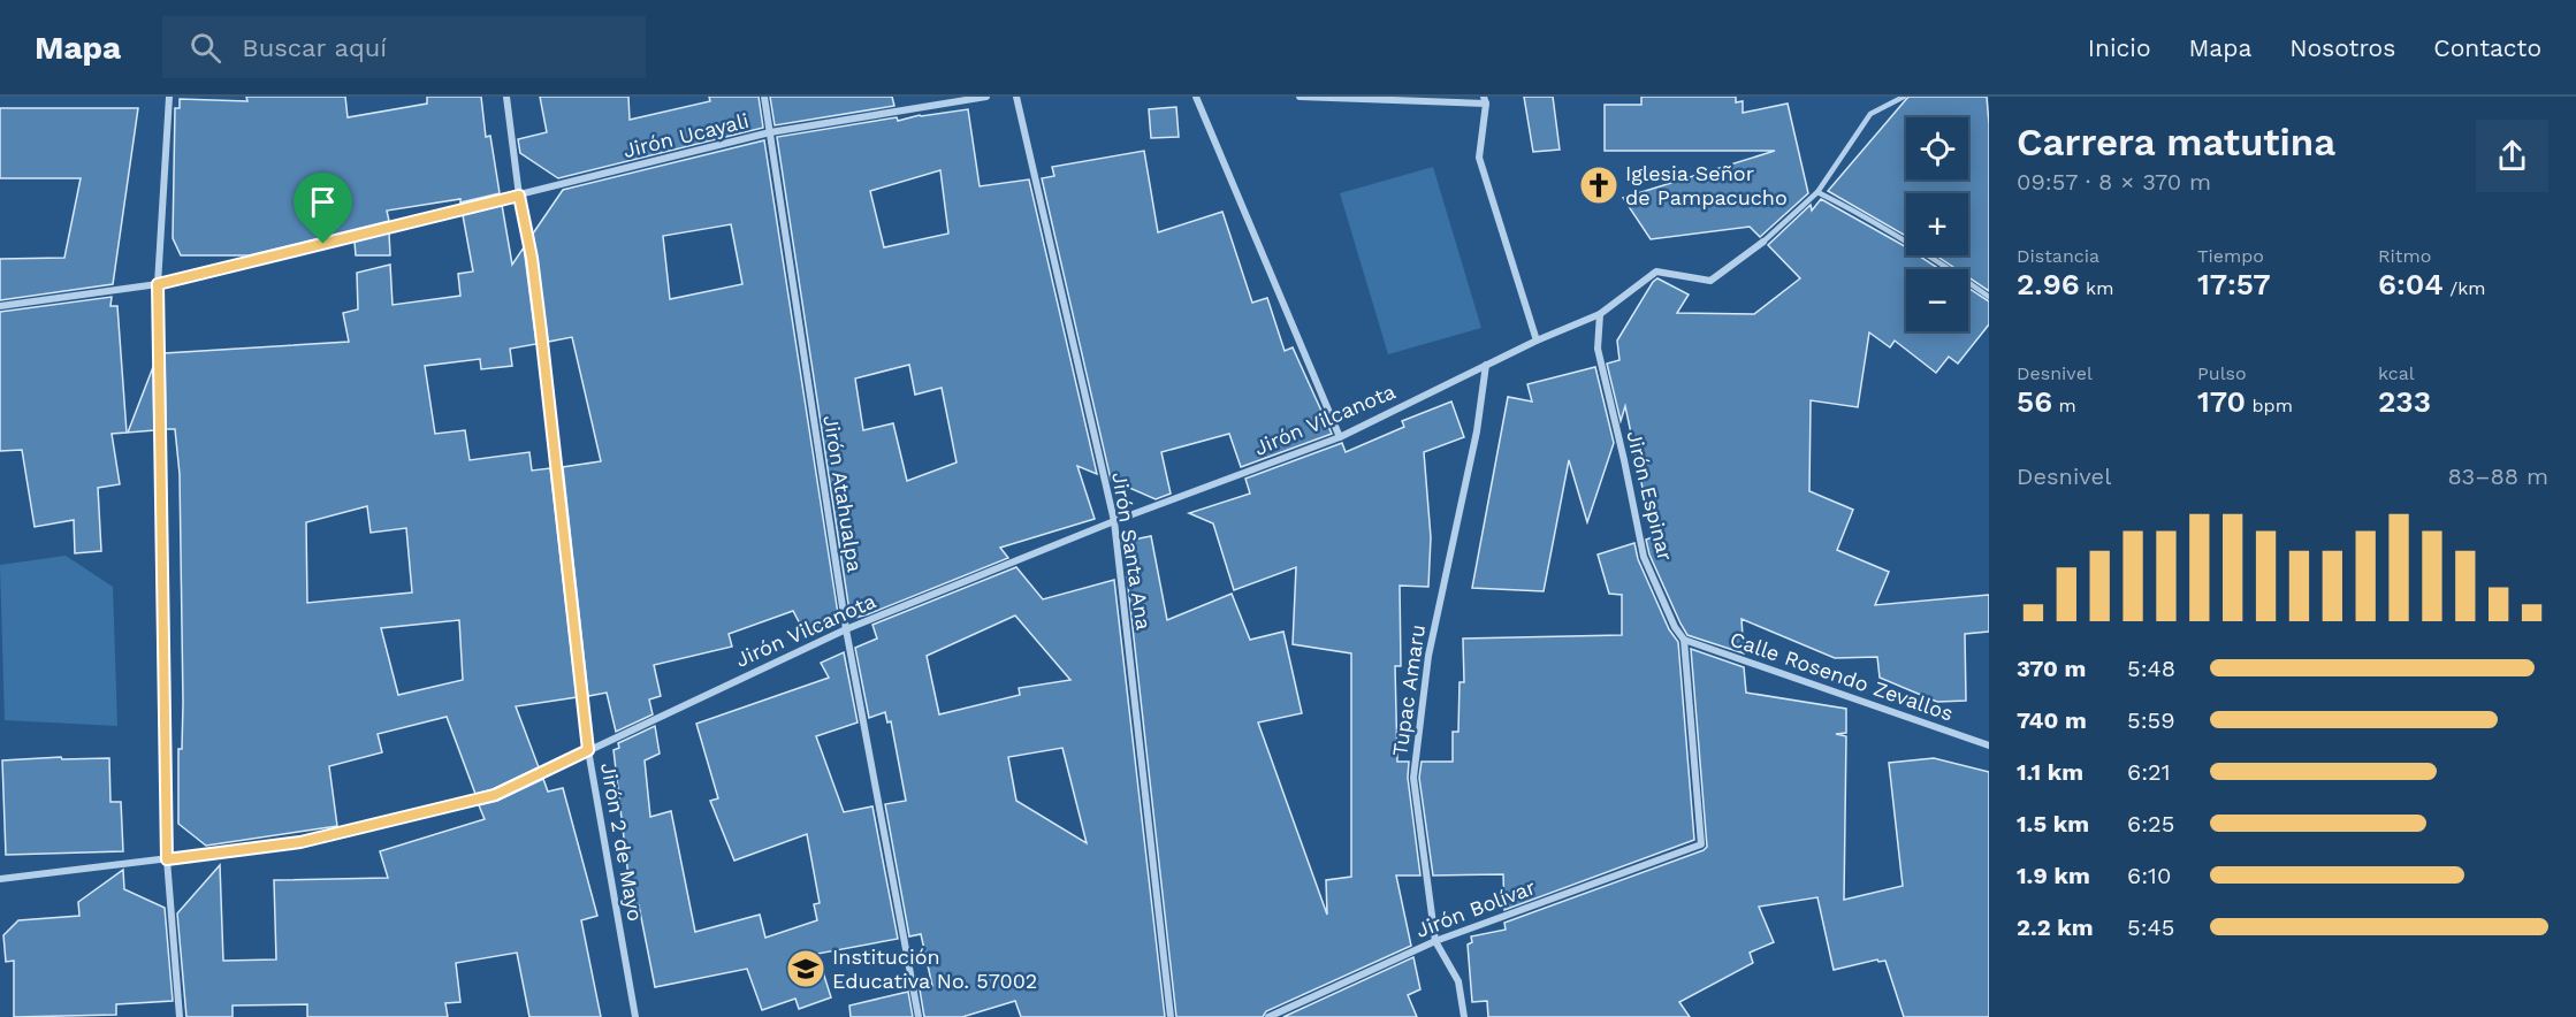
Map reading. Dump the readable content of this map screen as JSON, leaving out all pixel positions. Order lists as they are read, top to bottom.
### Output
{
  "streets": {
    "street": [
      "Jirón Ucayali",
      "Jirón Vilcanota",
      "Jirón Atahualpa",
      "Jirón Espinar",
      "Jirón Santa Ana",
      "Calle Rosendo Zevallos",
      "Tupac Amaru",
      "Jirón 2 de Mayo",
      "Jirón Bolívar"
    ]
  },
  "crossings": [
    ["Jirón Ucayali", "Jirón Atahualpa"],
    ["Jirón Ucayali", "Jirón 2 de Mayo"],
    ["Jirón Vilcanota", "Jirón Atahualpa"],
    ["Jirón Vilcanota", "Jirón Espinar"],
    ["Jirón Vilcanota", "Jirón Santa Ana"],
    ["Jirón Vilcanota", "Tupac Amaru"],
    ["Jirón Vilcanota", "Jirón 2 de Mayo"],
    ["Jirón Espinar", "Calle Rosendo Zevallos"],
    ["Jirón Espinar", "Jirón Bolívar"],
    ["Tupac Amaru", "Jirón Bolívar"]
  ],
  "places": {
    "church": ["Iglesia Señor de Pampacucho"],
    "school or university": ["Institución Educativa No. 57002"]
  },
  "page": {
    "header": "Mapa",
    "search": "Buscar aquí",
    "nav": [
      "Inicio",
      "Mapa",
      "Nosotros",
      "Contacto"
    ],
    "heading": ["Carrera matutina", "09:57 · 8 × 370 m"],
    "map_buttons": ["+", "−"],
    "stats": [
      ["Distancia", "2.96 km"],
      ["Tiempo", "17:57"],
      ["Ritmo", "6:04 /km"],
      ["Desnivel", "56 m"],
      ["Pulso", "170 bpm"],
      ["kcal", "233"]
    ],
    "chart": ["Desnivel", "83–88 m"],
    "list": [
      {
        "name": "370 m",
        "note": "5:48"
      },
      {
        "name": "740 m",
        "note": "5:59"
      },
      {
        "name": "1.1 km",
        "note": "6:21"
      },
      {
        "name": "1.5 km",
        "note": "6:25"
      },
      {
        "name": "1.9 km",
        "note": "6:10"
      },
      {
        "name": "2.2 km",
        "note": "5:45"
      }
    ]
  }
}
